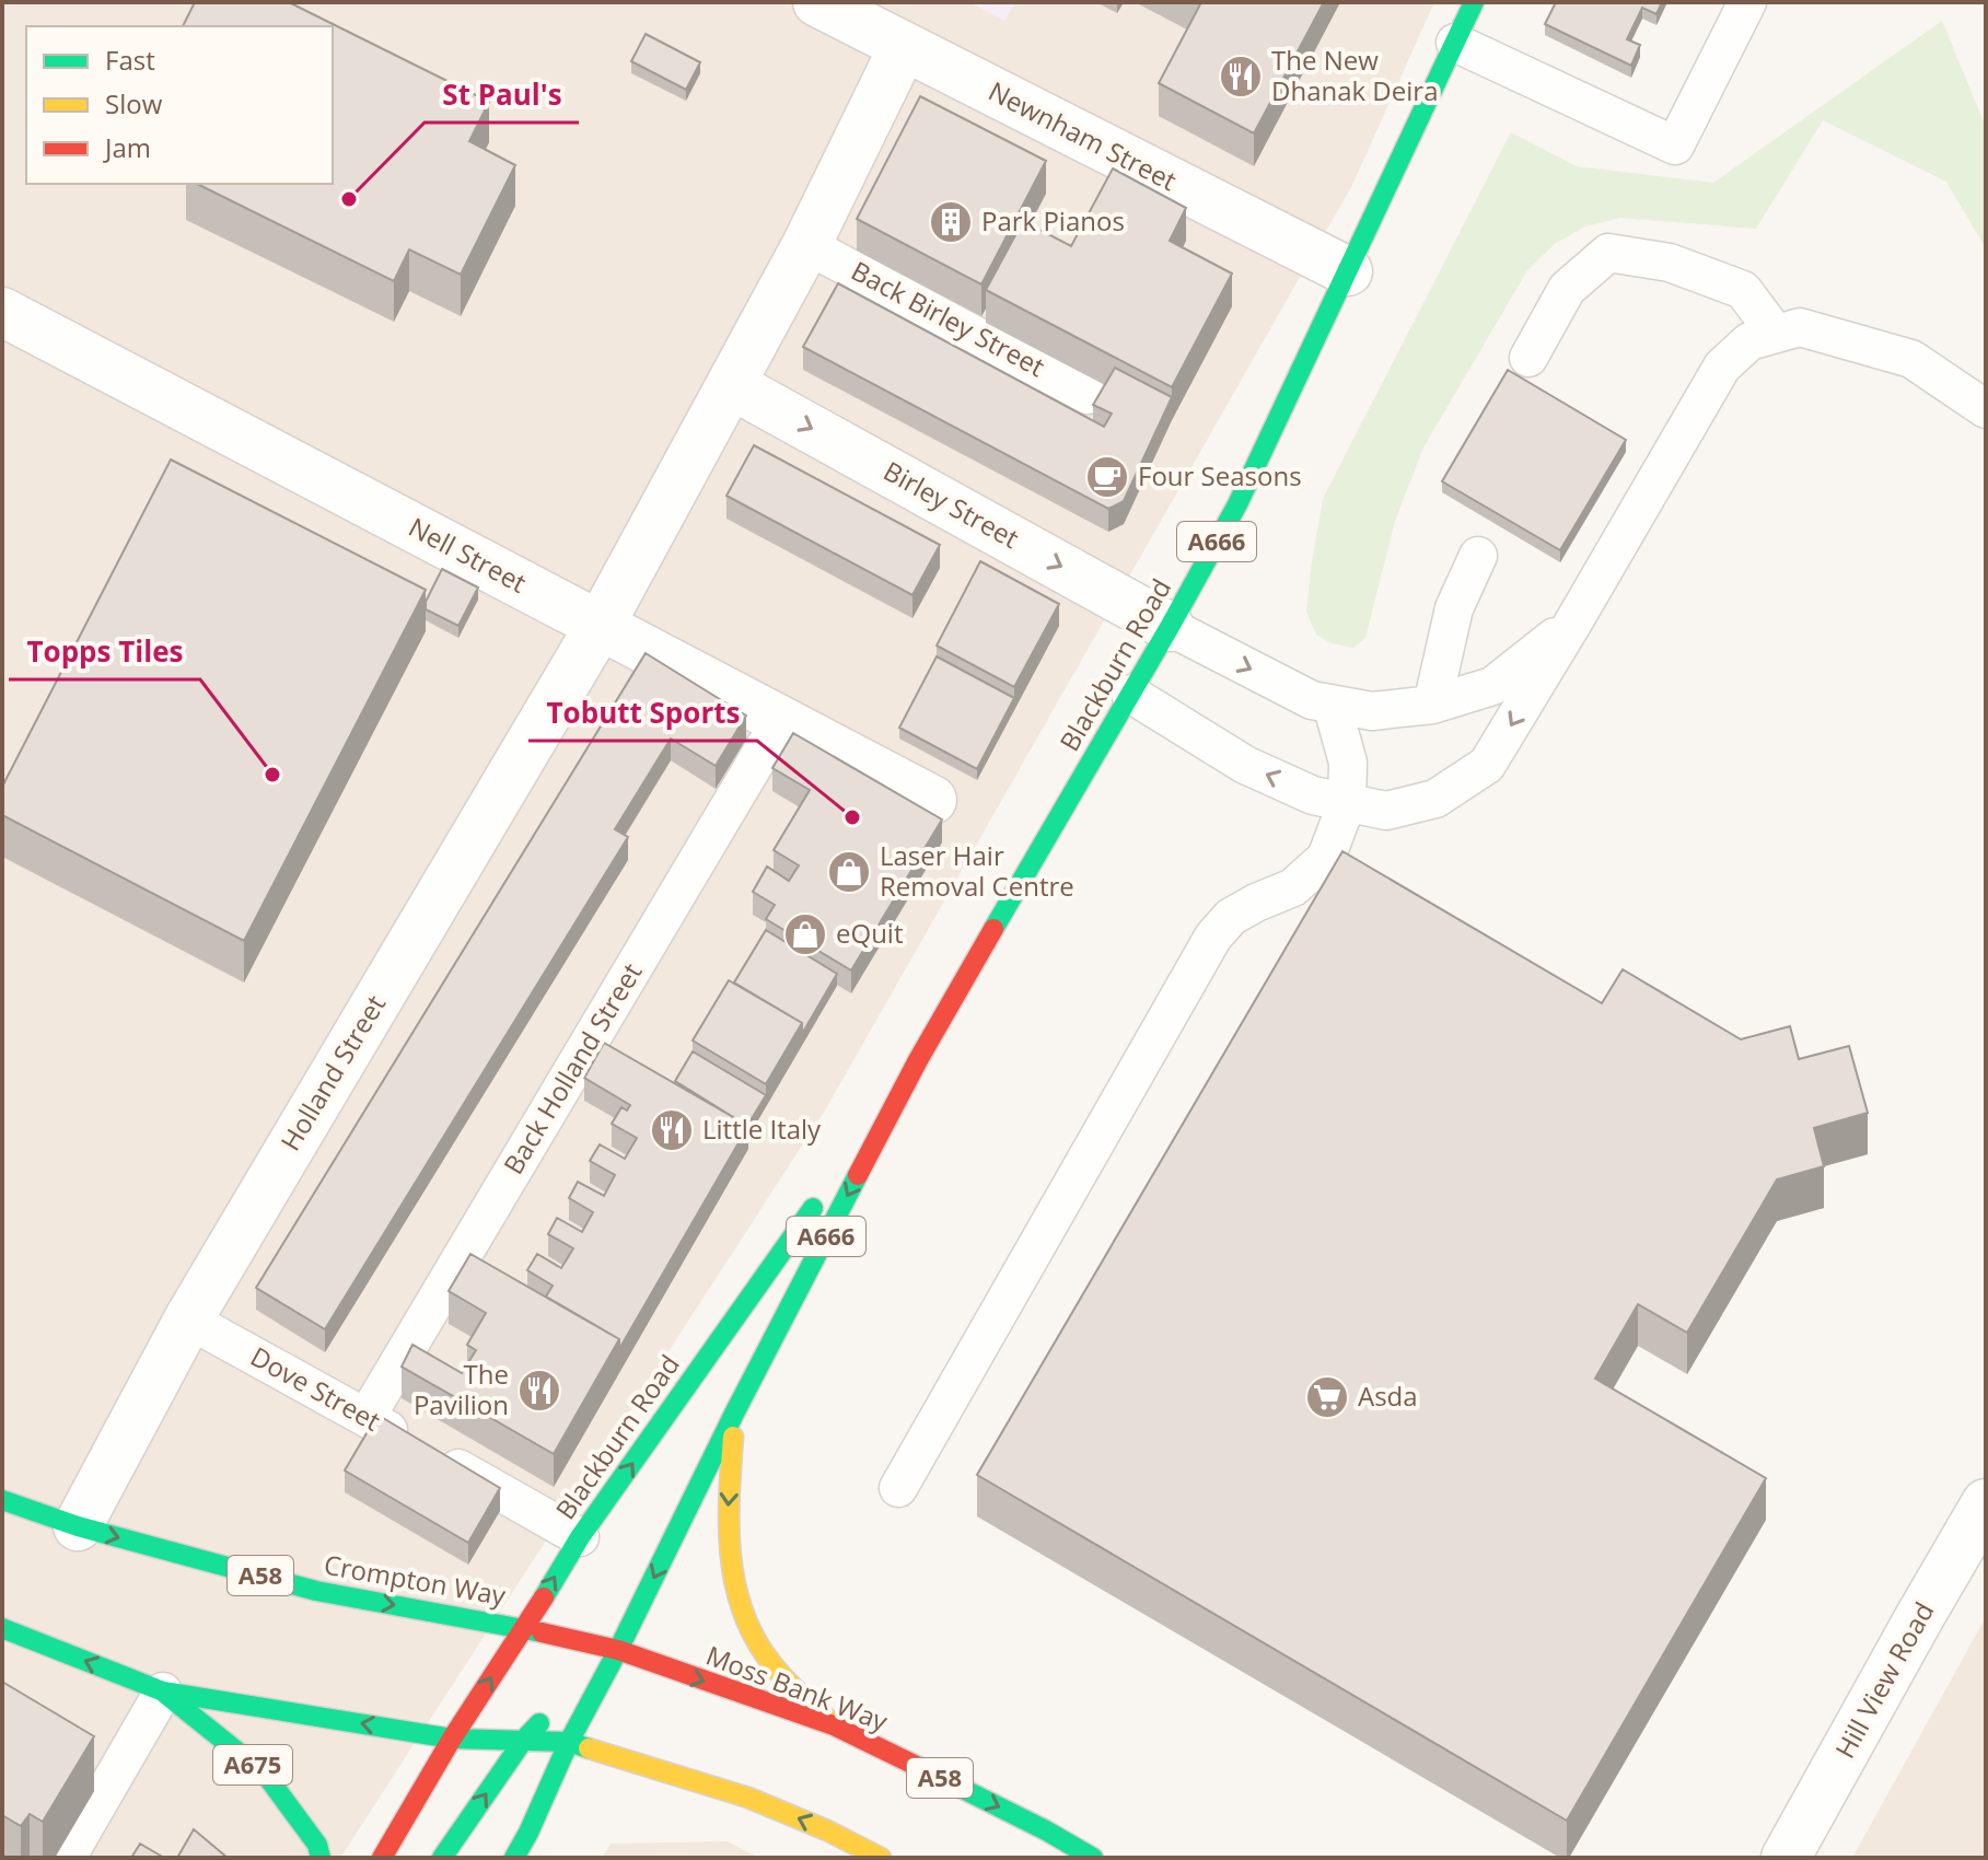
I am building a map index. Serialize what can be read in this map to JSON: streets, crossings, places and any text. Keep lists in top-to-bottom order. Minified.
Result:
{"streets":{"highway":["A666","Blackburn Road","A58","Crompton Way","Moss Bank Way","A675"],"street":["Newnham Street","Birley Street","Nell Street","Holland Street","Hill View Road"],"lane":["Back Birley Street","Back Holland Street","Dove Street"]},"crossings":[["Newnham Street","Blackburn Road"],["Newnham Street","Holland Street"],["Back Birley Street","Holland Street"],["Birley Street","Blackburn Road"],["Birley Street","Holland Street"],["Nell Street","Back Holland Street"],["Nell Street","Holland Street"],["Blackburn Road","Dove Street"],["Blackburn Road","Crompton Way"],["Blackburn Road","Moss Bank Way"],["Back Holland Street","Dove Street"],["Holland Street","Dove Street"],["Holland Street","Crompton Way"],["Crompton Way","Moss Bank Way"]],"one_way":["Birley Street"],"places":{"restaurant":["The New Dhanak Deira","Little Italy","The Pavilion"],"other":["St Paul's","Topps Tiles","Tobutt Sports"],"building":["Park Pianos"],"cafe":["Four Seasons"],"shop":["Laser Hair Removal Centre","eQuit"],"supermarket":["Asda"]},"legend":["Fast","Slow","Jam"]}
